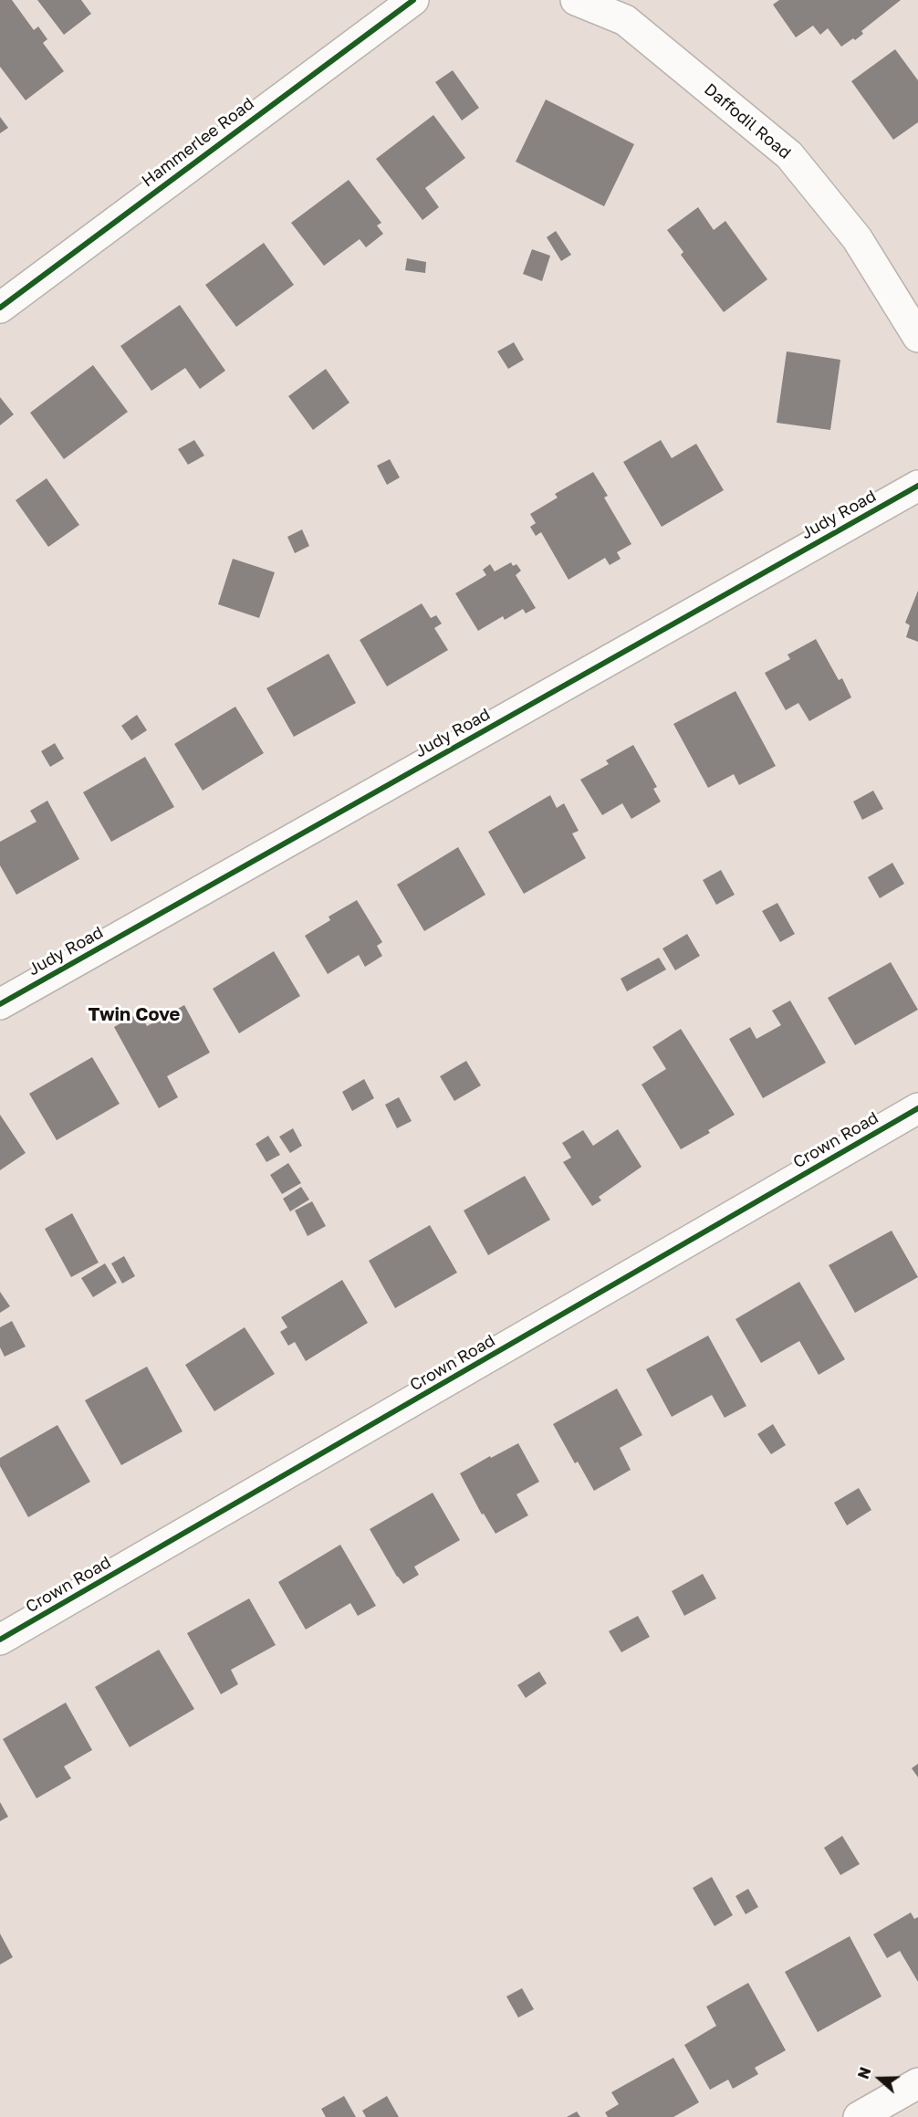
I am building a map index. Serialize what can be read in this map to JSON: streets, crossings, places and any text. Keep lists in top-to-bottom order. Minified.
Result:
{"streets":{"street":["Daffodil Road","Hammerlee Road","Judy Road","Crown Road"]},"districts":["Twin Cove"],"north":"left"}
